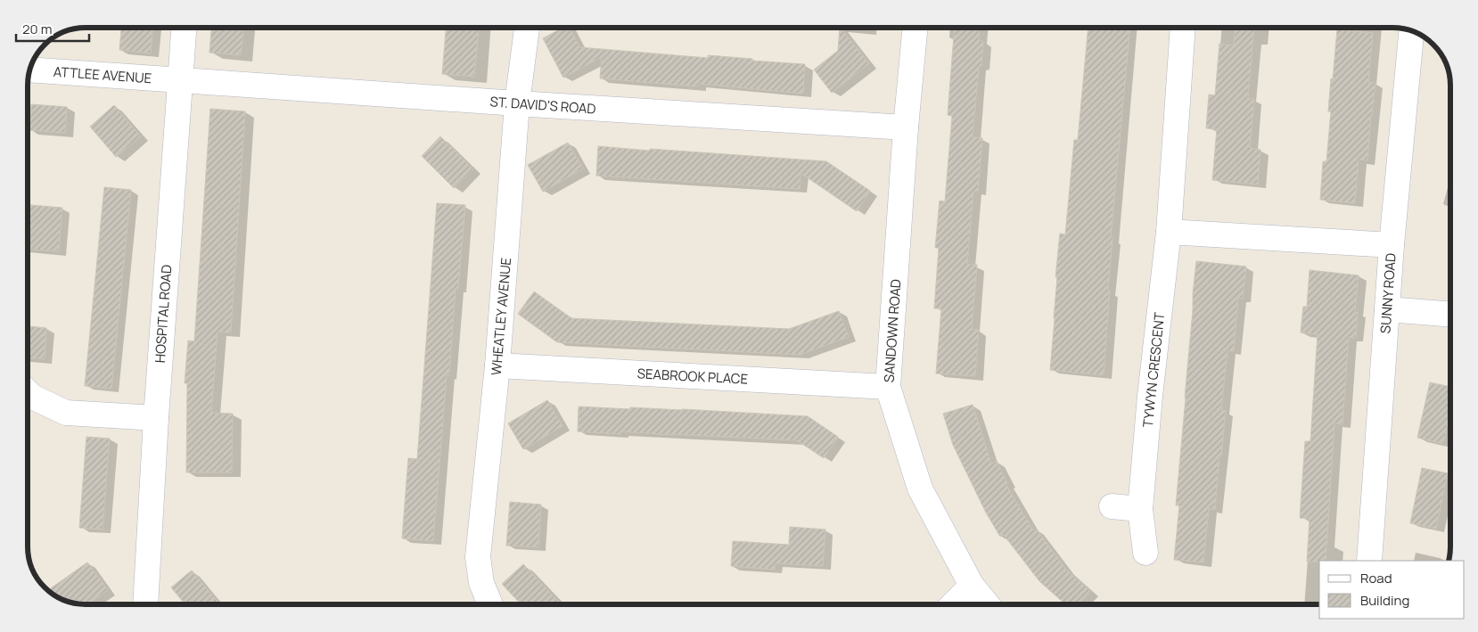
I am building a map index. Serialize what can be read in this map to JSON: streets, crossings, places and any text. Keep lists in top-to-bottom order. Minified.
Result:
{"streets":{"street":["ATTLEE AVENUE","ST. DAVID'S ROAD","SUNNY ROAD","HOSPITAL ROAD","WHEATLEY AVENUE","SANDOWN ROAD","TYWYN CRESCENT","SEABROOK PLACE"]},"crossings":[["ATTLEE AVENUE","ST. DAVID'S ROAD"],["ATTLEE AVENUE","HOSPITAL ROAD"],["ST. DAVID'S ROAD","HOSPITAL ROAD"],["ST. DAVID'S ROAD","WHEATLEY AVENUE"],["ST. DAVID'S ROAD","SANDOWN ROAD"],["WHEATLEY AVENUE","SEABROOK PLACE"],["SANDOWN ROAD","SEABROOK PLACE"]],"legend":["Road","Building"],"scale_bar":"20 m"}
